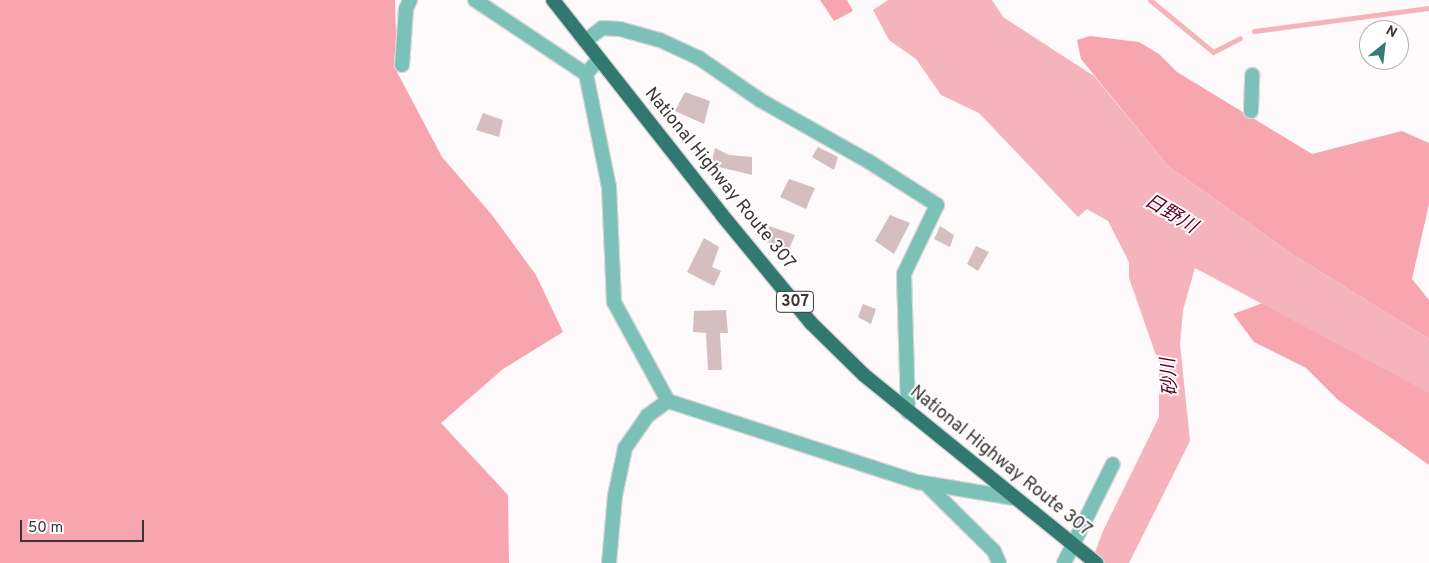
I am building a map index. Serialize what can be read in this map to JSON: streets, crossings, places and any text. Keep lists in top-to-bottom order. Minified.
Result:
{"streets":{"highway":["National Highway Route 307","307"]},"water":["日野川","砂川"],"scale_bar":"50 m","north":"top right"}
